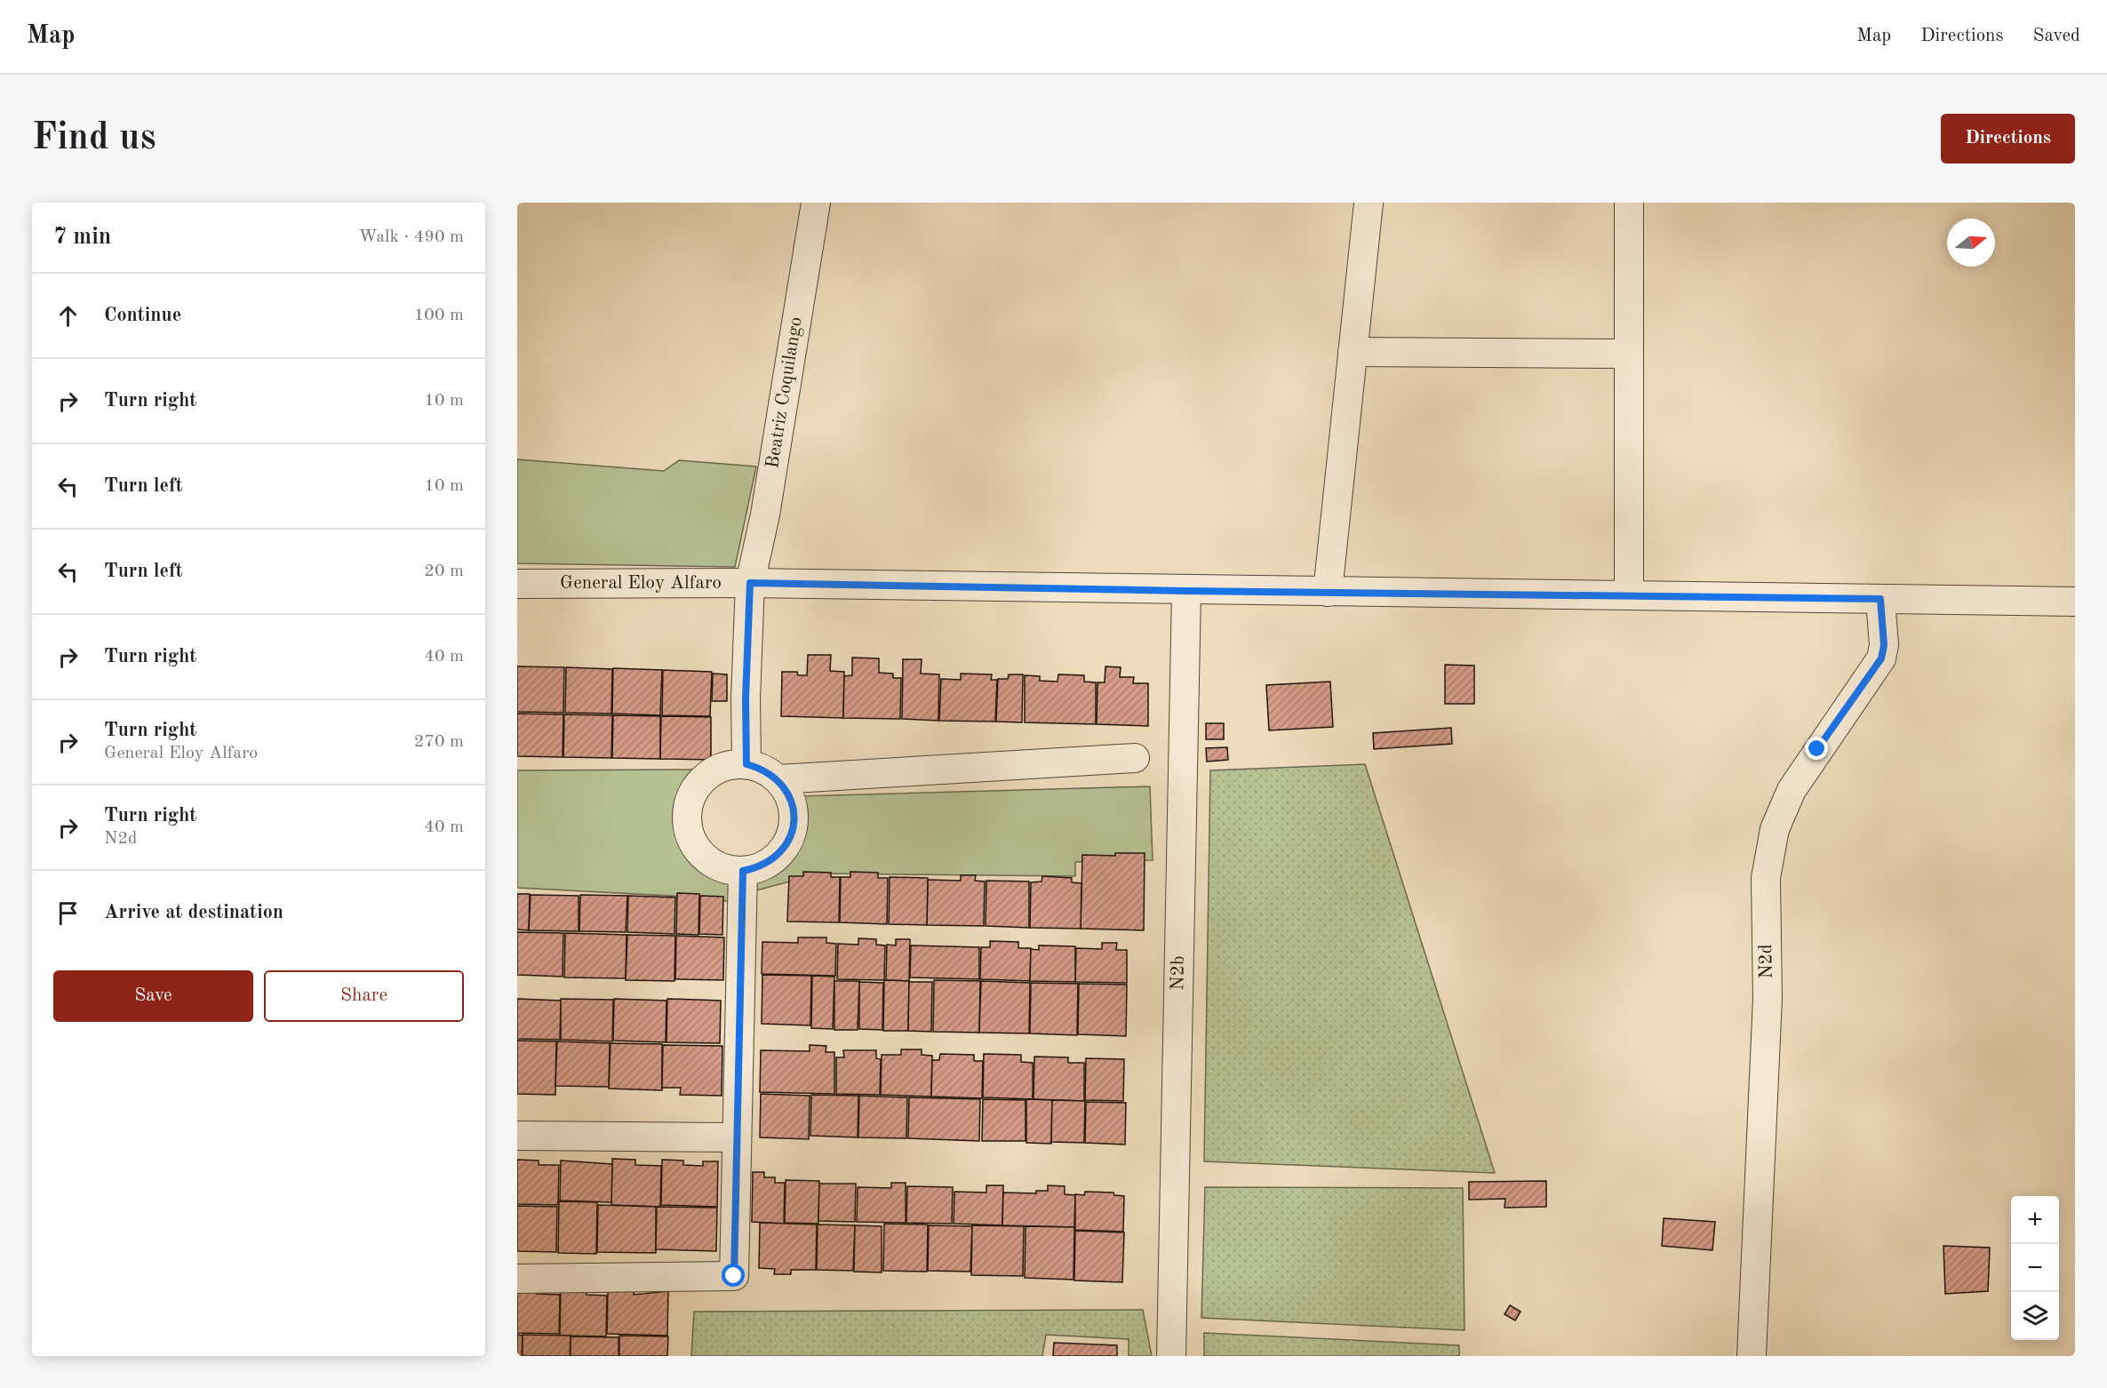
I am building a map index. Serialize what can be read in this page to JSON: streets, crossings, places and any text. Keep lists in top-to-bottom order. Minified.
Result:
{"streets":{"street":["Beatriz Coquilango","General Eloy Alfaro","N2d","N2b"]},"crossings":[["Beatriz Coquilango","General Eloy Alfaro"],["General Eloy Alfaro","N2d"],["General Eloy Alfaro","N2b"]],"north":"right","page":{"header":"Map","nav":["Map","Directions","Saved"],"buttons":["Directions",["Save","Share"]],"title":"Find us","heading":["7 min","Walk · 490 m"],"list":[["Continue","100 m"],["Turn right","10 m"],["Turn left","10 m"],["Turn left","20 m"],["Turn right","40 m"],["Turn right","General Eloy Alfaro","270 m"],["Turn right","N2d","40 m"],"Arrive at destination"],"map_buttons":["+","−"]}}
